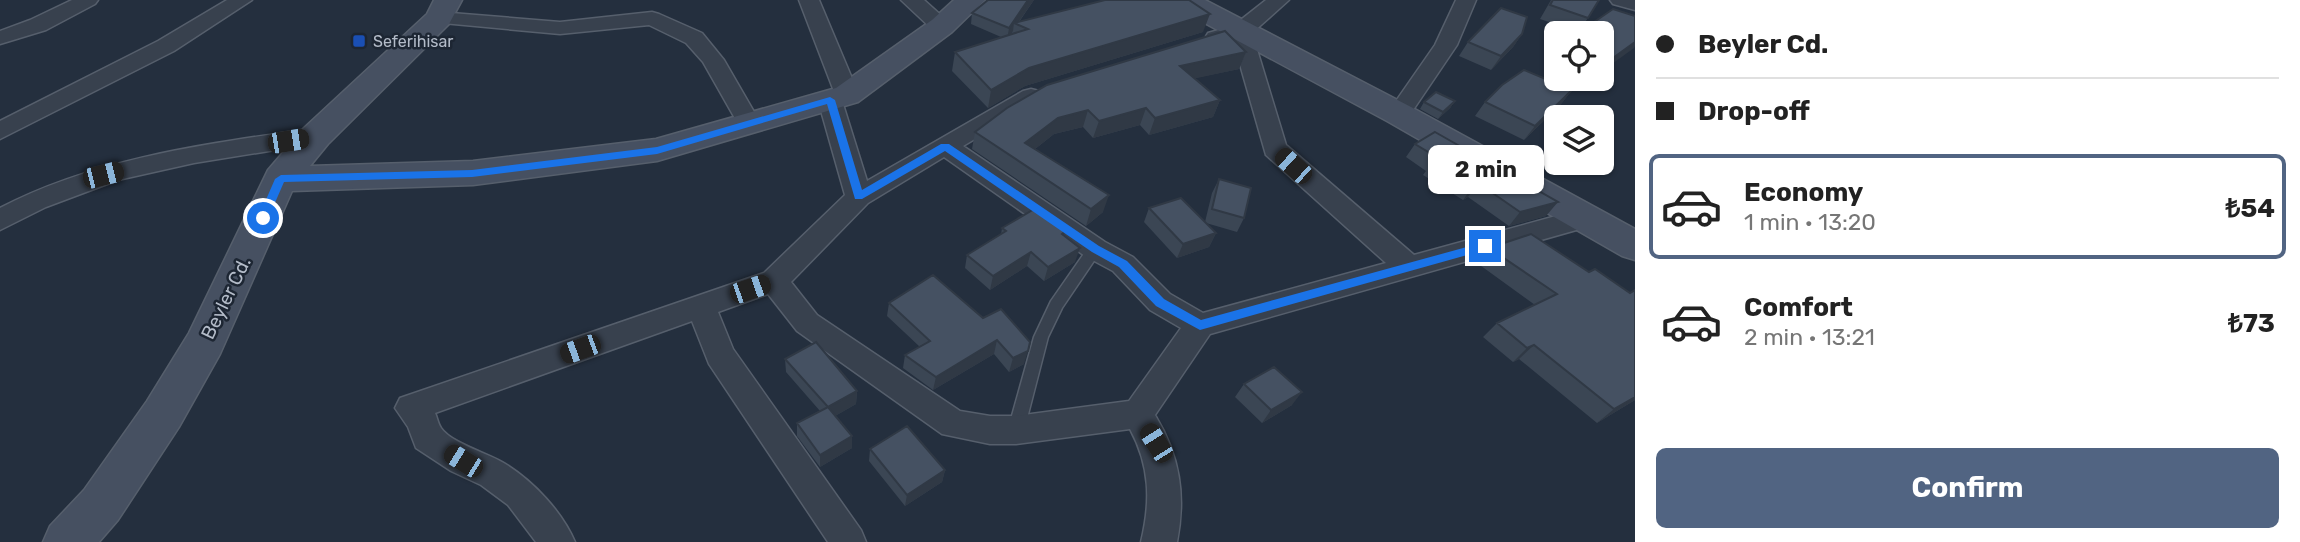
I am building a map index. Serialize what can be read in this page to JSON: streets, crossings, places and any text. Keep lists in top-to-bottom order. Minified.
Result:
{"streets":{"street":["Beyler Cd."]},"places":{"transit":["Seferihisar"]},"page":{"banner":["Beyler Cd.","Drop-off"],"bubble":"2 min","list":[{"name":"Economy","note":"1 min · 13:20","value":"₺54"},{"name":"Comfort","note":"2 min · 13:21","value":"₺73"}],"buttons":"Confirm"}}
